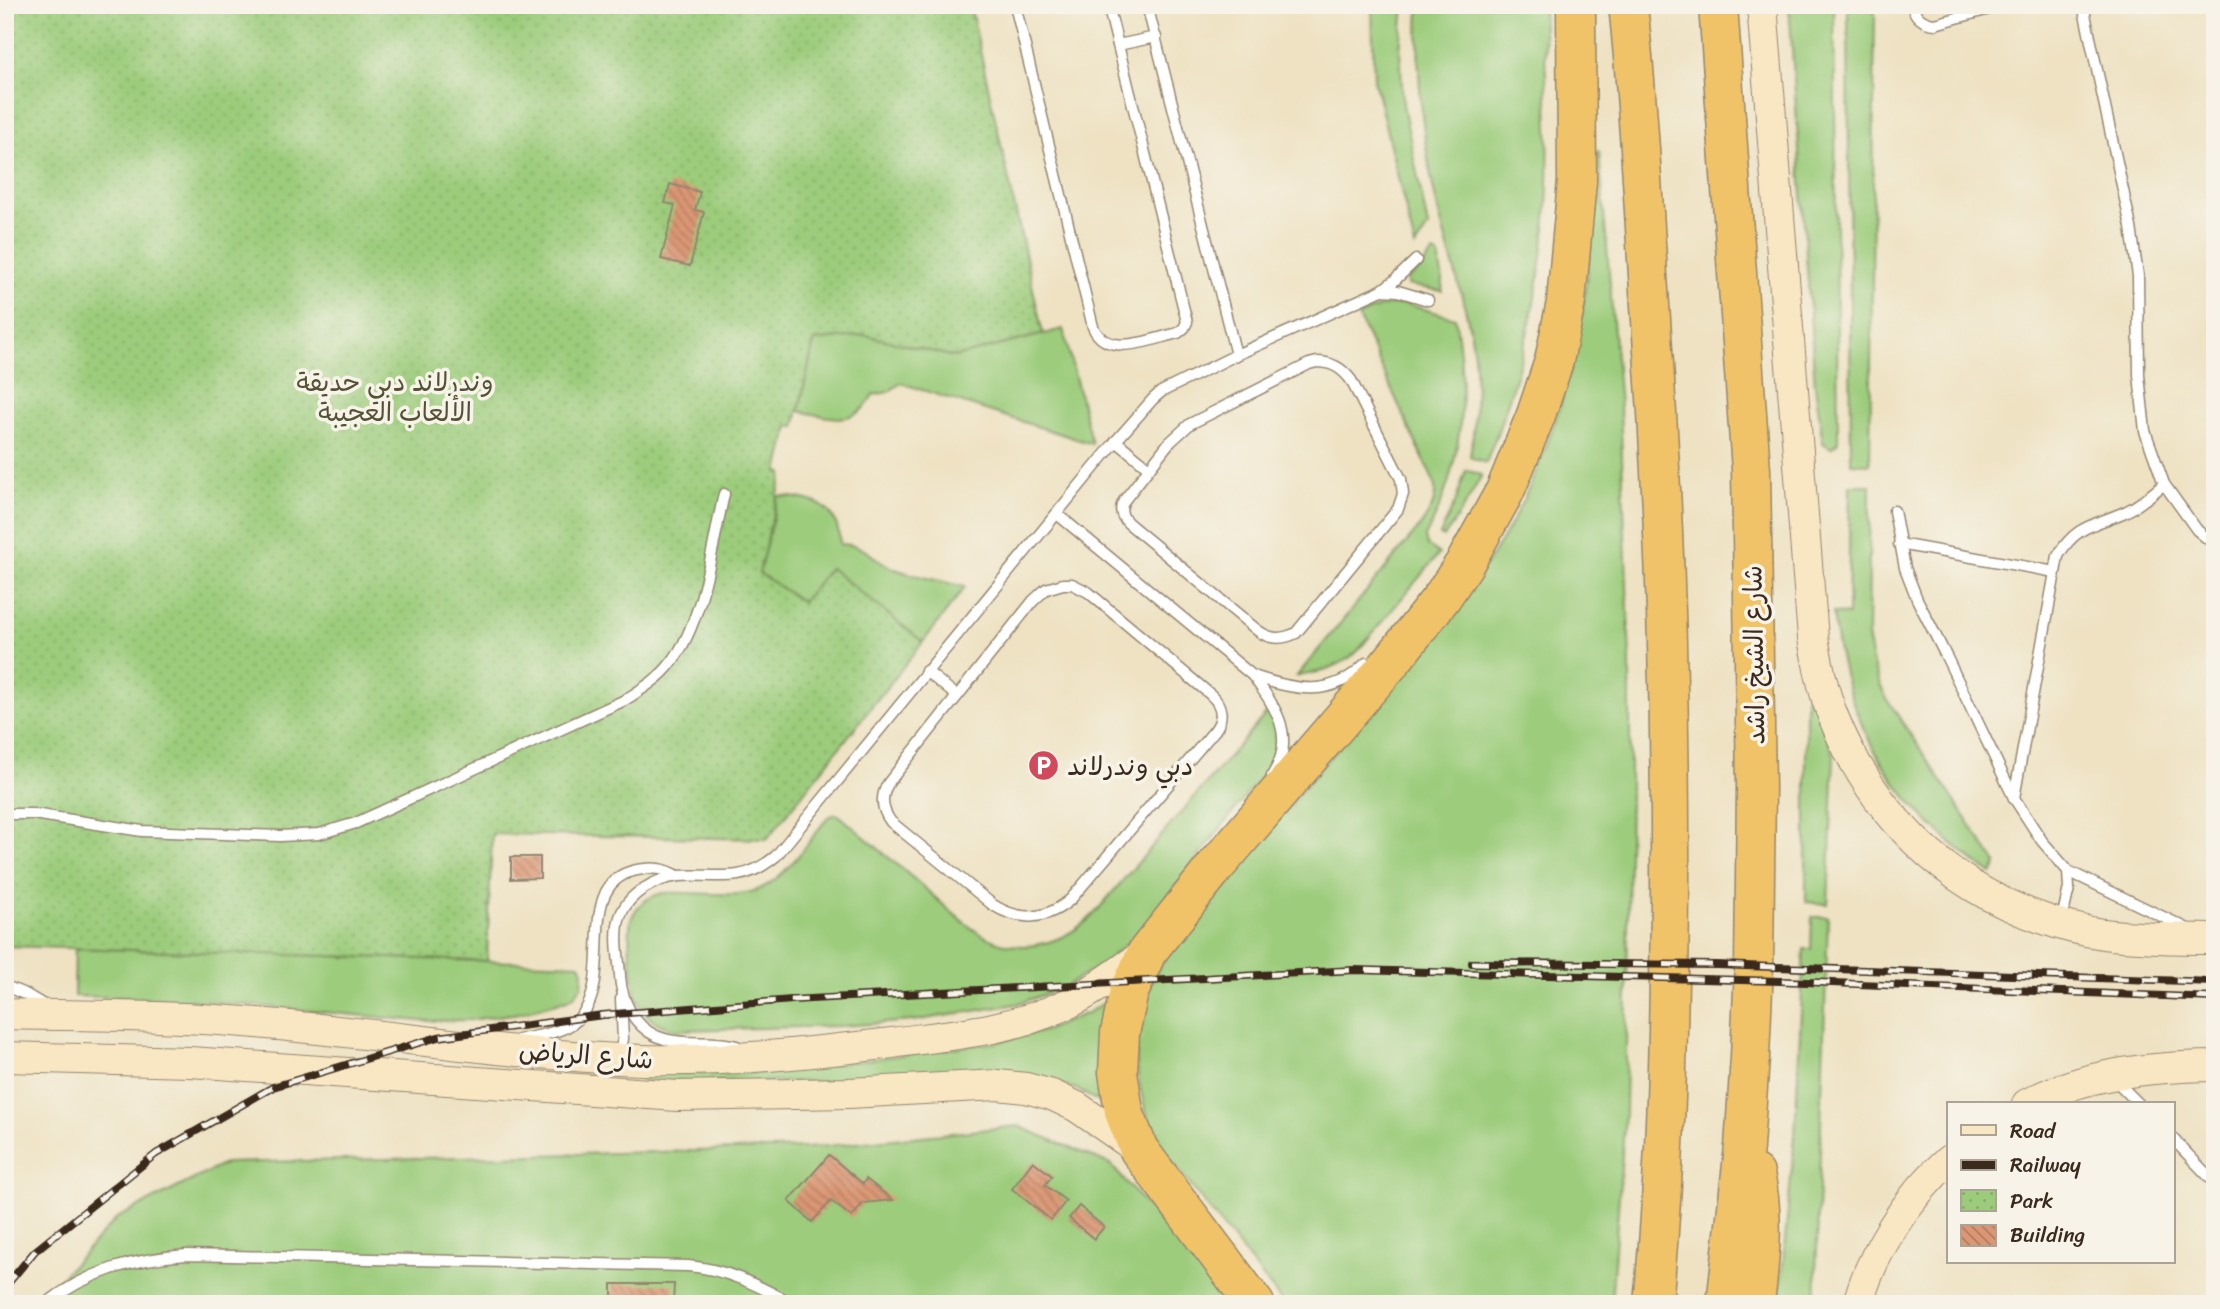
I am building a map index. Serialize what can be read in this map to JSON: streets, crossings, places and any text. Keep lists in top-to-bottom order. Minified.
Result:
{"streets":{"highway":["شارع الشيخ راشد"],"main road":["شارع الرياض"]},"parks":["وندرلاند دبي حديقة الألعاب العجيبة"],"places":{"parking":["دبي وندرلاند"]},"legend":["Road","Railway","Park","Building"]}
